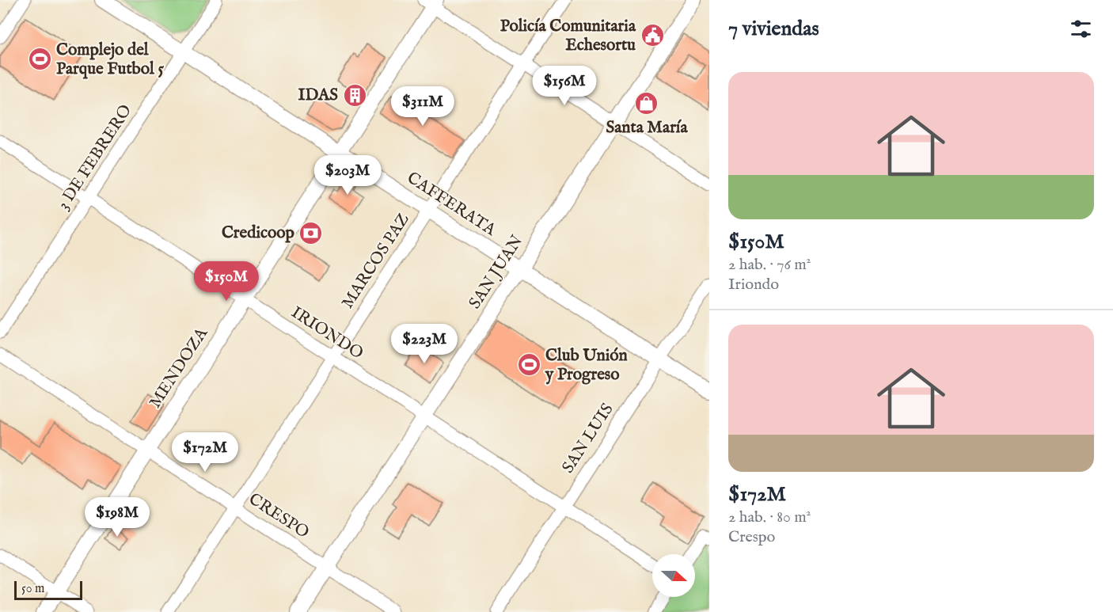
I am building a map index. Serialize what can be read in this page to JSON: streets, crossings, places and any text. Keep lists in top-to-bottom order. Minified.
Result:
{"streets":{"main road":["CAFFERATA","SAN JUAN","MENDOZA"],"street":["3 DE FEBRERO","MARCOS PAZ","IRIONDO","SAN LUIS","CRESPO"]},"crossings":[["3 DE FEBRERO","CAFFERATA"],["3 DE FEBRERO","IRIONDO"],["CAFFERATA","MARCOS PAZ"],["CAFFERATA","SAN JUAN"],["CAFFERATA","MENDOZA"],["CAFFERATA","SAN LUIS"],["MARCOS PAZ","IRIONDO"],["MARCOS PAZ","CRESPO"],["SAN JUAN","IRIONDO"],["SAN JUAN","CRESPO"],["IRIONDO","MENDOZA"],["IRIONDO","SAN LUIS"],["MENDOZA","CRESPO"]],"places":{"public building":["Policía Comunitaria Echesortu"],"sports":["Complejo del Parque Futbol 5","Club Unión y Progreso"],"building":["IDAS"],"shop":["Santa María"],"bank":["Credicoop"]},"scale_bar":"50 m","north":"right","page":{"heading":"7 viviendas","list":[{"name":"$150M","note":"2 hab. · 76 m² · Iriondo"},{"name":"$172M","note":"2 hab. · 80 m² · Crespo"}],"price":["$156M","$311M","$203M","$150M","$223M","$172M","$198M"],"scale":"50 m"}}
